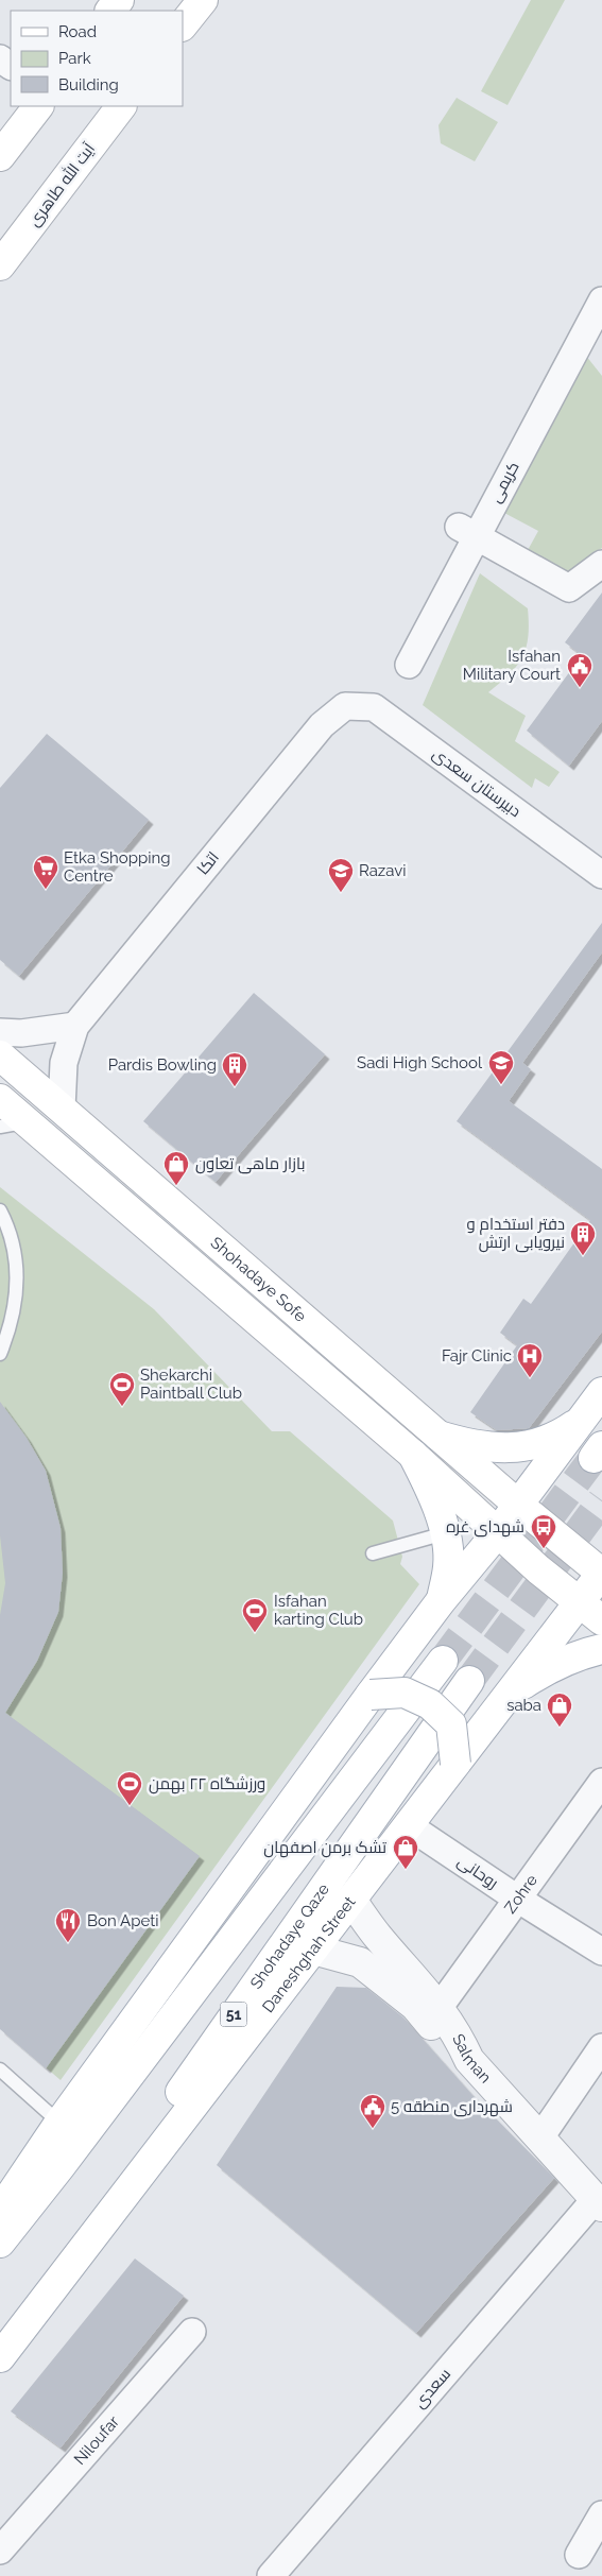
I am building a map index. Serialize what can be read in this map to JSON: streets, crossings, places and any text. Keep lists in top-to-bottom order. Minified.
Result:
{"streets":{"main road":["آیت الله طاهری","Shohadaye Sofe","Shohadaye Qaze","Daneshghah Street","51"],"street":["کریمی","دبیرستان سعدی","اتکا","روحانی","Zohre","Salman","سعدی","Niloufar"]},"crossings":[["دبیرستان سعدی","اتکا"],["Shohadaye Sofe","Daneshghah Street"],["روحانی","Zohre"],["روحانی","Daneshghah Street"],["Zohre","Salman"],["Daneshghah Street","Salman"],["Salman","سعدی"]],"places":{"public building":["Isfahan Military Court","شهرداری منطقه 5"],"supermarket":["Etka Shopping Centre"],"school or university":["Razavi","Sadi High School"],"building":["Pardis Bowling","دفتر استخدام و نیرویابی ارتش"],"shop":["بازار ماهی تعاون","saba","تشک برمن اصفهان"],"hospital":["Fajr Clinic"],"sports":["Shekarchi Paintball Club","Isfahan karting Club","ورزشگاه ۲۲ بهمن"],"bus stop":["شهدای غره"],"restaurant":["Bon Apeti"]},"legend":["Road","Park","Building"]}
